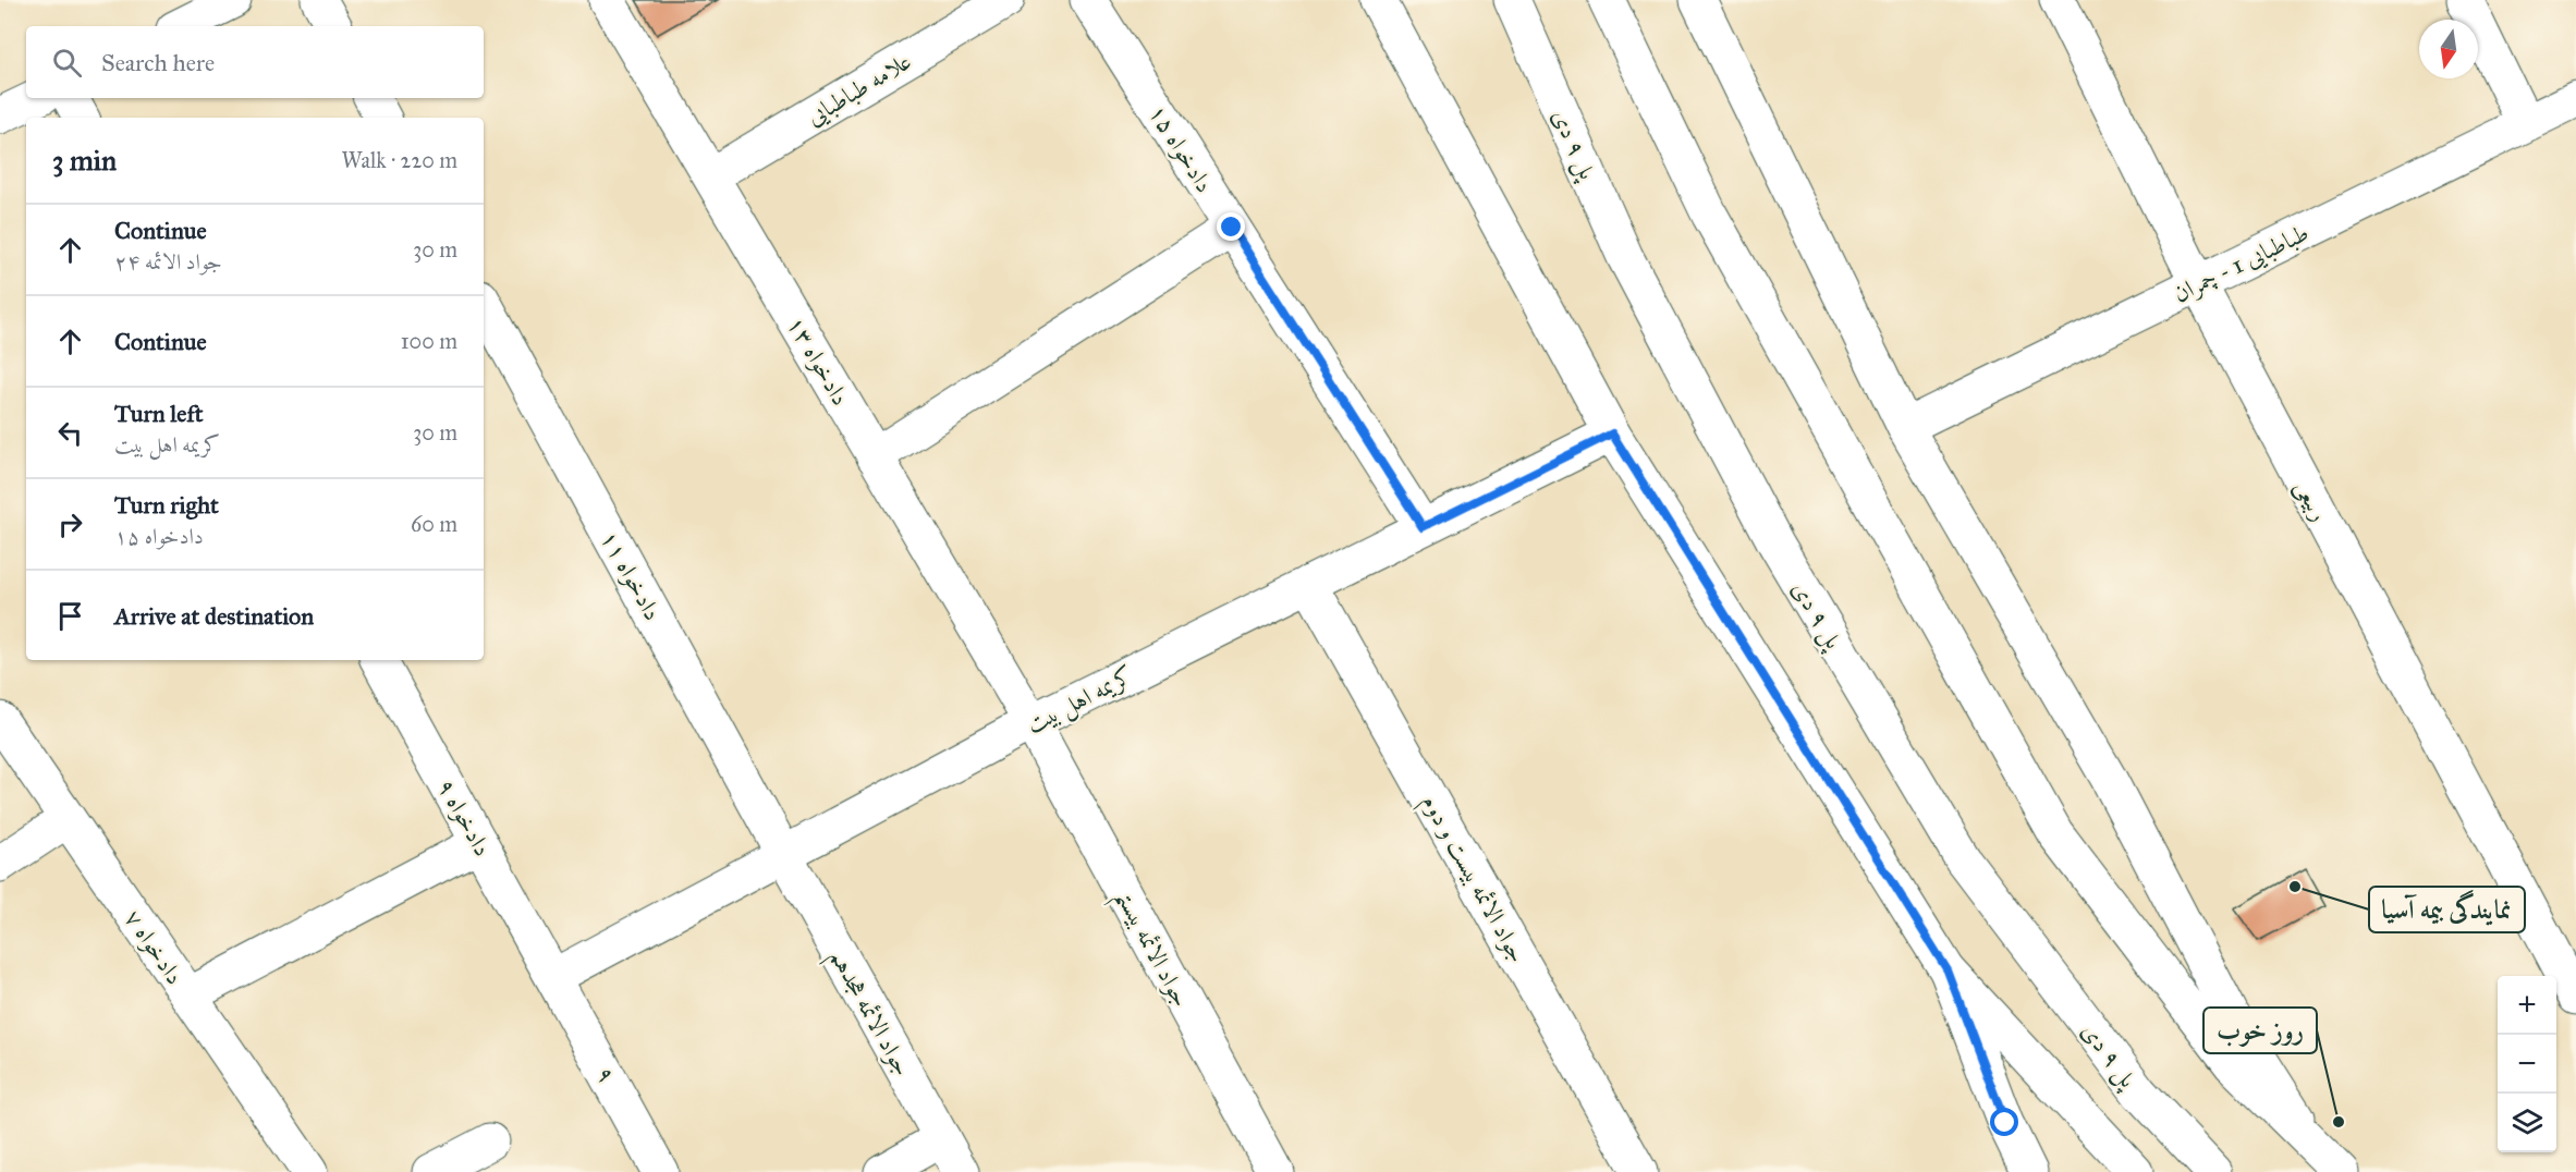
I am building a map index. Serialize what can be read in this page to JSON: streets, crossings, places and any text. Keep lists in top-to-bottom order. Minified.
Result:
{"streets":{"street":["علامه طباطبایی","پل ۹ دی","دادخواه ۱۵","طباطبایی 1 - چمران","دادخواه ۱۳","ربیعی","دادخواه ۱۱","کریمه اهل بیت","دادخواه ۹","جواد الائمه بیست و دوم","دادخواه ۷","جواد الائمه بیستم","جواد الائمه هجدهم","۹"]},"crossings":[["علامه طباطبایی","دادخواه ۱۳"],["دادخواه ۱۵","کریمه اهل بیت"],["طباطبایی 1 - چمران","ربیعی"],["دادخواه ۱۳","کریمه اهل بیت"],["دادخواه ۱۳","جواد الائمه بیستم"],["دادخواه ۱۱","کریمه اهل بیت"],["دادخواه ۱۱","جواد الائمه هجدهم"],["کریمه اهل بیت","دادخواه ۹"],["کریمه اهل بیت","جواد الائمه بیست و دوم"],["کریمه اهل بیت","جواد الائمه بیستم"],["کریمه اهل بیت","جواد الائمه هجدهم"],["کریمه اهل بیت","۹"],["دادخواه ۹","۹"]],"places":["نمایندگی بیمه آسیا","روز خوب"],"north":"bottom","page":{"search":"Search here","heading":["3 min","Walk · 220 m"],"list":[["Continue","جواد الائمه ۲۴","30 m"],["Continue","100 m"],["Turn left","کریمه اهل بیت","30 m"],["Turn right","دادخواه ۱۵","60 m"],"Arrive at destination"],"map_buttons":["+","−"]}}
